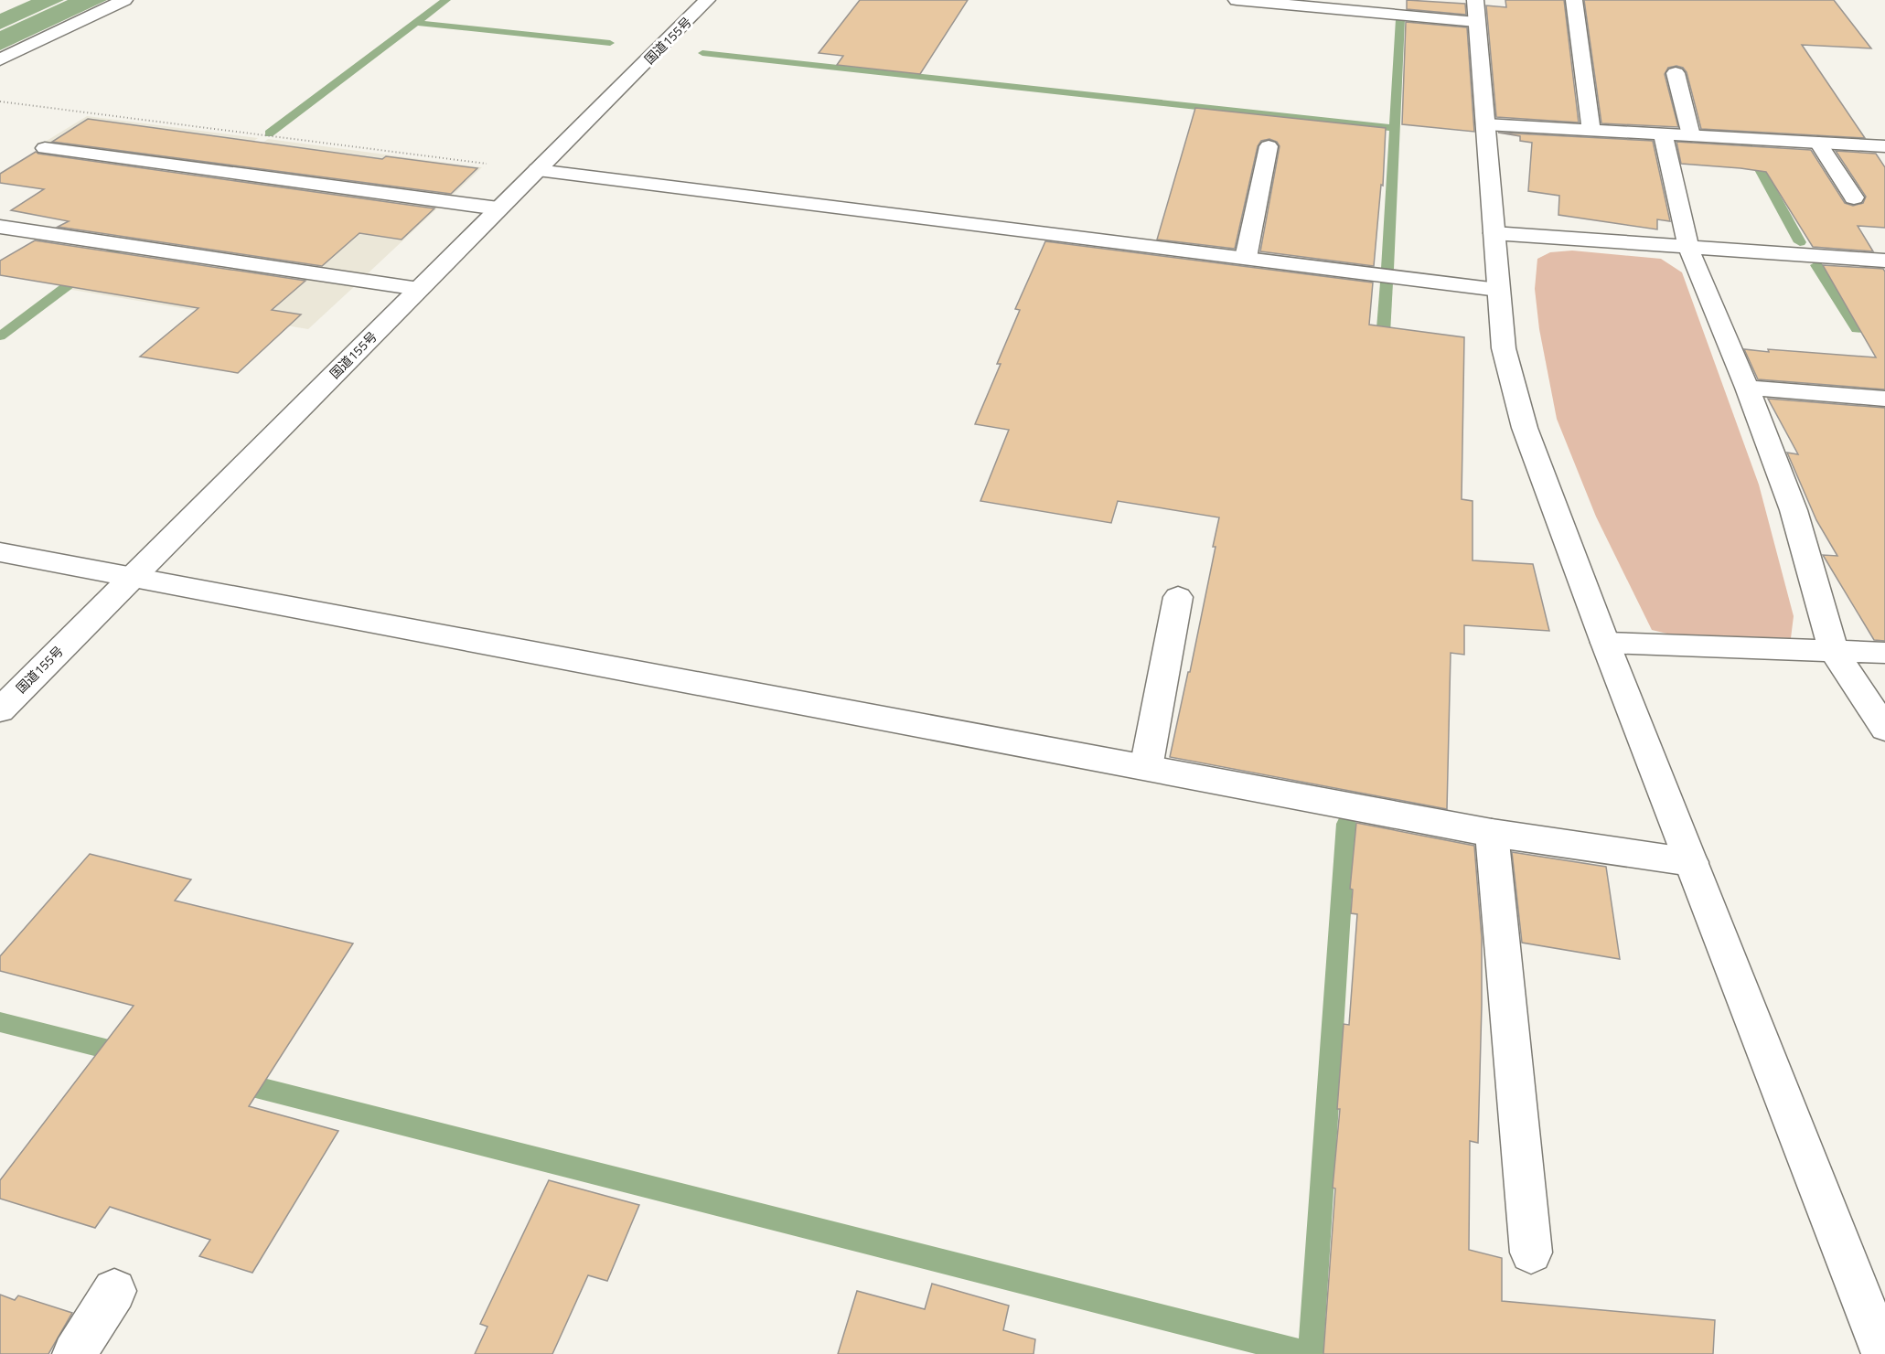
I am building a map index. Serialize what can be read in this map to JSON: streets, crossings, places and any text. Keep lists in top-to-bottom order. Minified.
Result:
{"streets":{"main road":["国道155号"]}}
